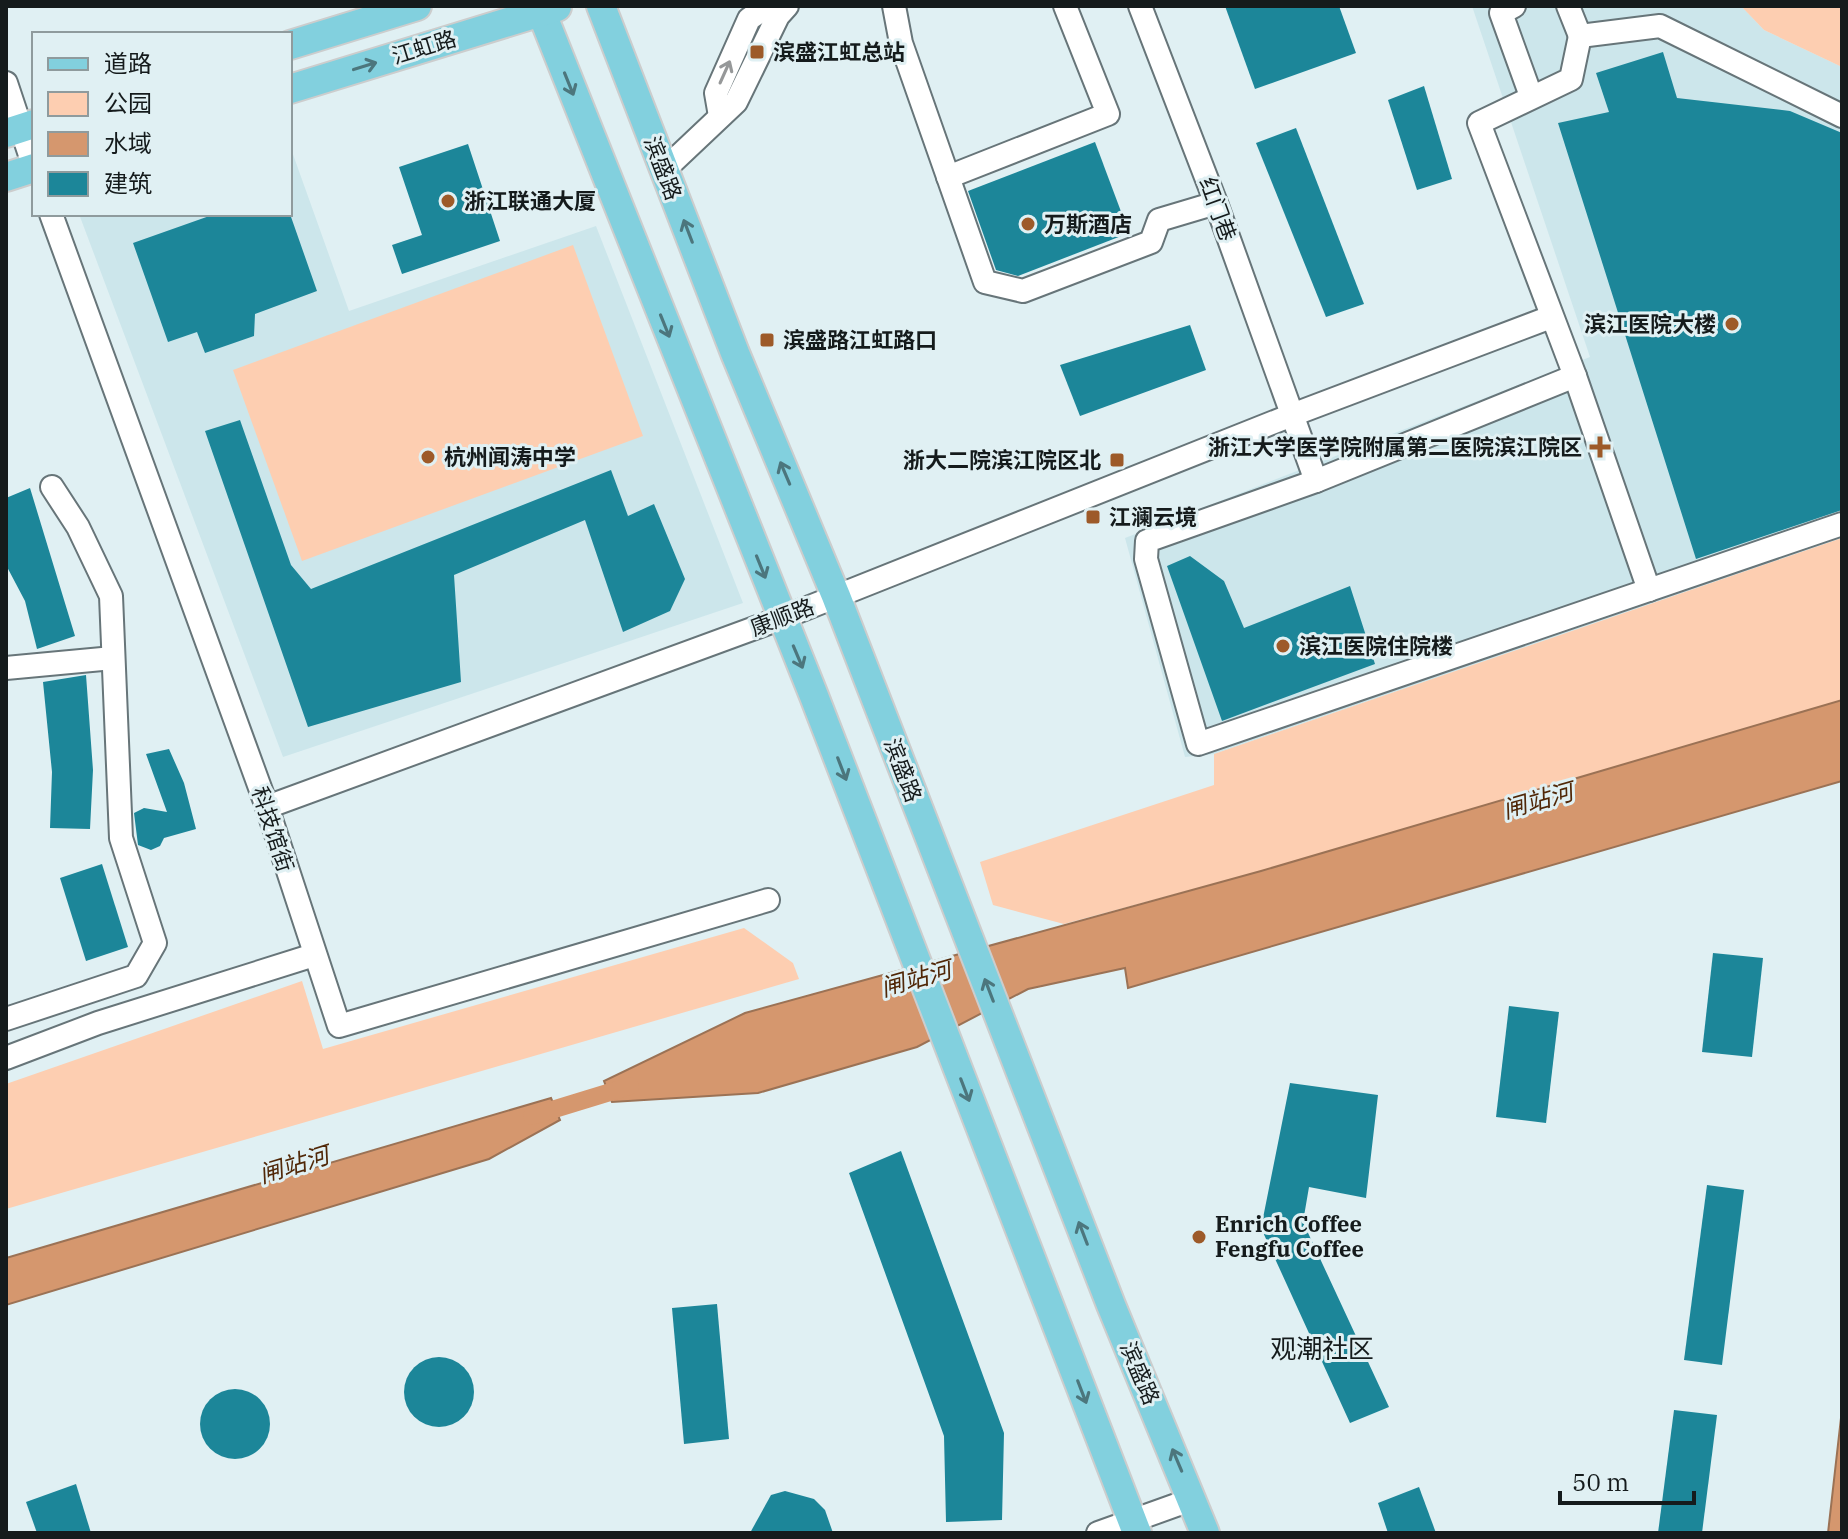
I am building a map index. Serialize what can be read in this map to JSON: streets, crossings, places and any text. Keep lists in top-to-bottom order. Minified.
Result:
{"streets":{"main road":["江虹路","滨盛路"],"street":["红门巷","康顺路","科技馆街"]},"crossings":[["滨盛路","康顺路"],["红门巷","康顺路"],["康顺路","科技馆街"]],"districts":["观潮社区"],"water":["闸站河"],"places":{"transit":["滨盛江虹总站","滨盛路江虹路口","浙大二院滨江院区北","江澜云境"],"other":["浙江联通大厦","万斯酒店","滨江医院大楼","杭州闻涛中学","滨江医院住院楼","Enrich Coffee Fengfu Coffee"],"health":["浙江大学医学院附属第二医院滨江院区"]},"legend":["道路","公园","水域","建筑"],"scale_bar":"50 m"}
